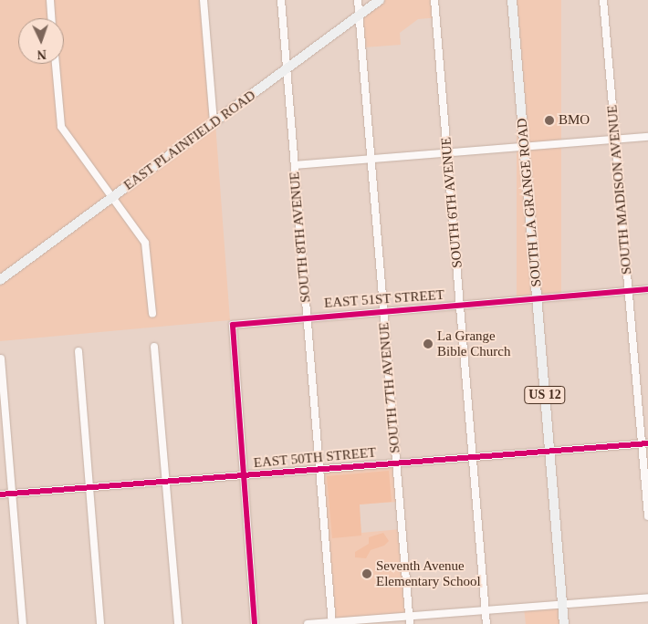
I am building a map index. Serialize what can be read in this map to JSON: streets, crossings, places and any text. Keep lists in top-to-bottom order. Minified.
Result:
{"streets":{"main road":["EAST PLAINFIELD ROAD","SOUTH LA GRANGE ROAD","US 12"],"street":["SOUTH MADISON AVENUE","SOUTH 6TH AVENUE","SOUTH 8TH AVENUE","EAST 51ST STREET","SOUTH 7TH AVENUE","EAST 50TH STREET"]},"crossings":[["EAST PLAINFIELD ROAD","SOUTH 8TH AVENUE"],["EAST PLAINFIELD ROAD","SOUTH 7TH AVENUE"],["SOUTH MADISON AVENUE","EAST 51ST STREET"],["SOUTH MADISON AVENUE","EAST 50TH STREET"],["SOUTH 6TH AVENUE","EAST 51ST STREET"],["SOUTH 6TH AVENUE","EAST 50TH STREET"],["SOUTH LA GRANGE ROAD","EAST 51ST STREET"],["SOUTH LA GRANGE ROAD","EAST 50TH STREET"],["SOUTH 8TH AVENUE","EAST 51ST STREET"],["SOUTH 8TH AVENUE","EAST 50TH STREET"],["EAST 51ST STREET","SOUTH 7TH AVENUE"],["EAST 51ST STREET","EAST 50TH STREET"],["SOUTH 7TH AVENUE","EAST 50TH STREET"]],"places":["BMO","La Grange Bible Church","Seventh Avenue Elementary School"],"north":"bottom"}
